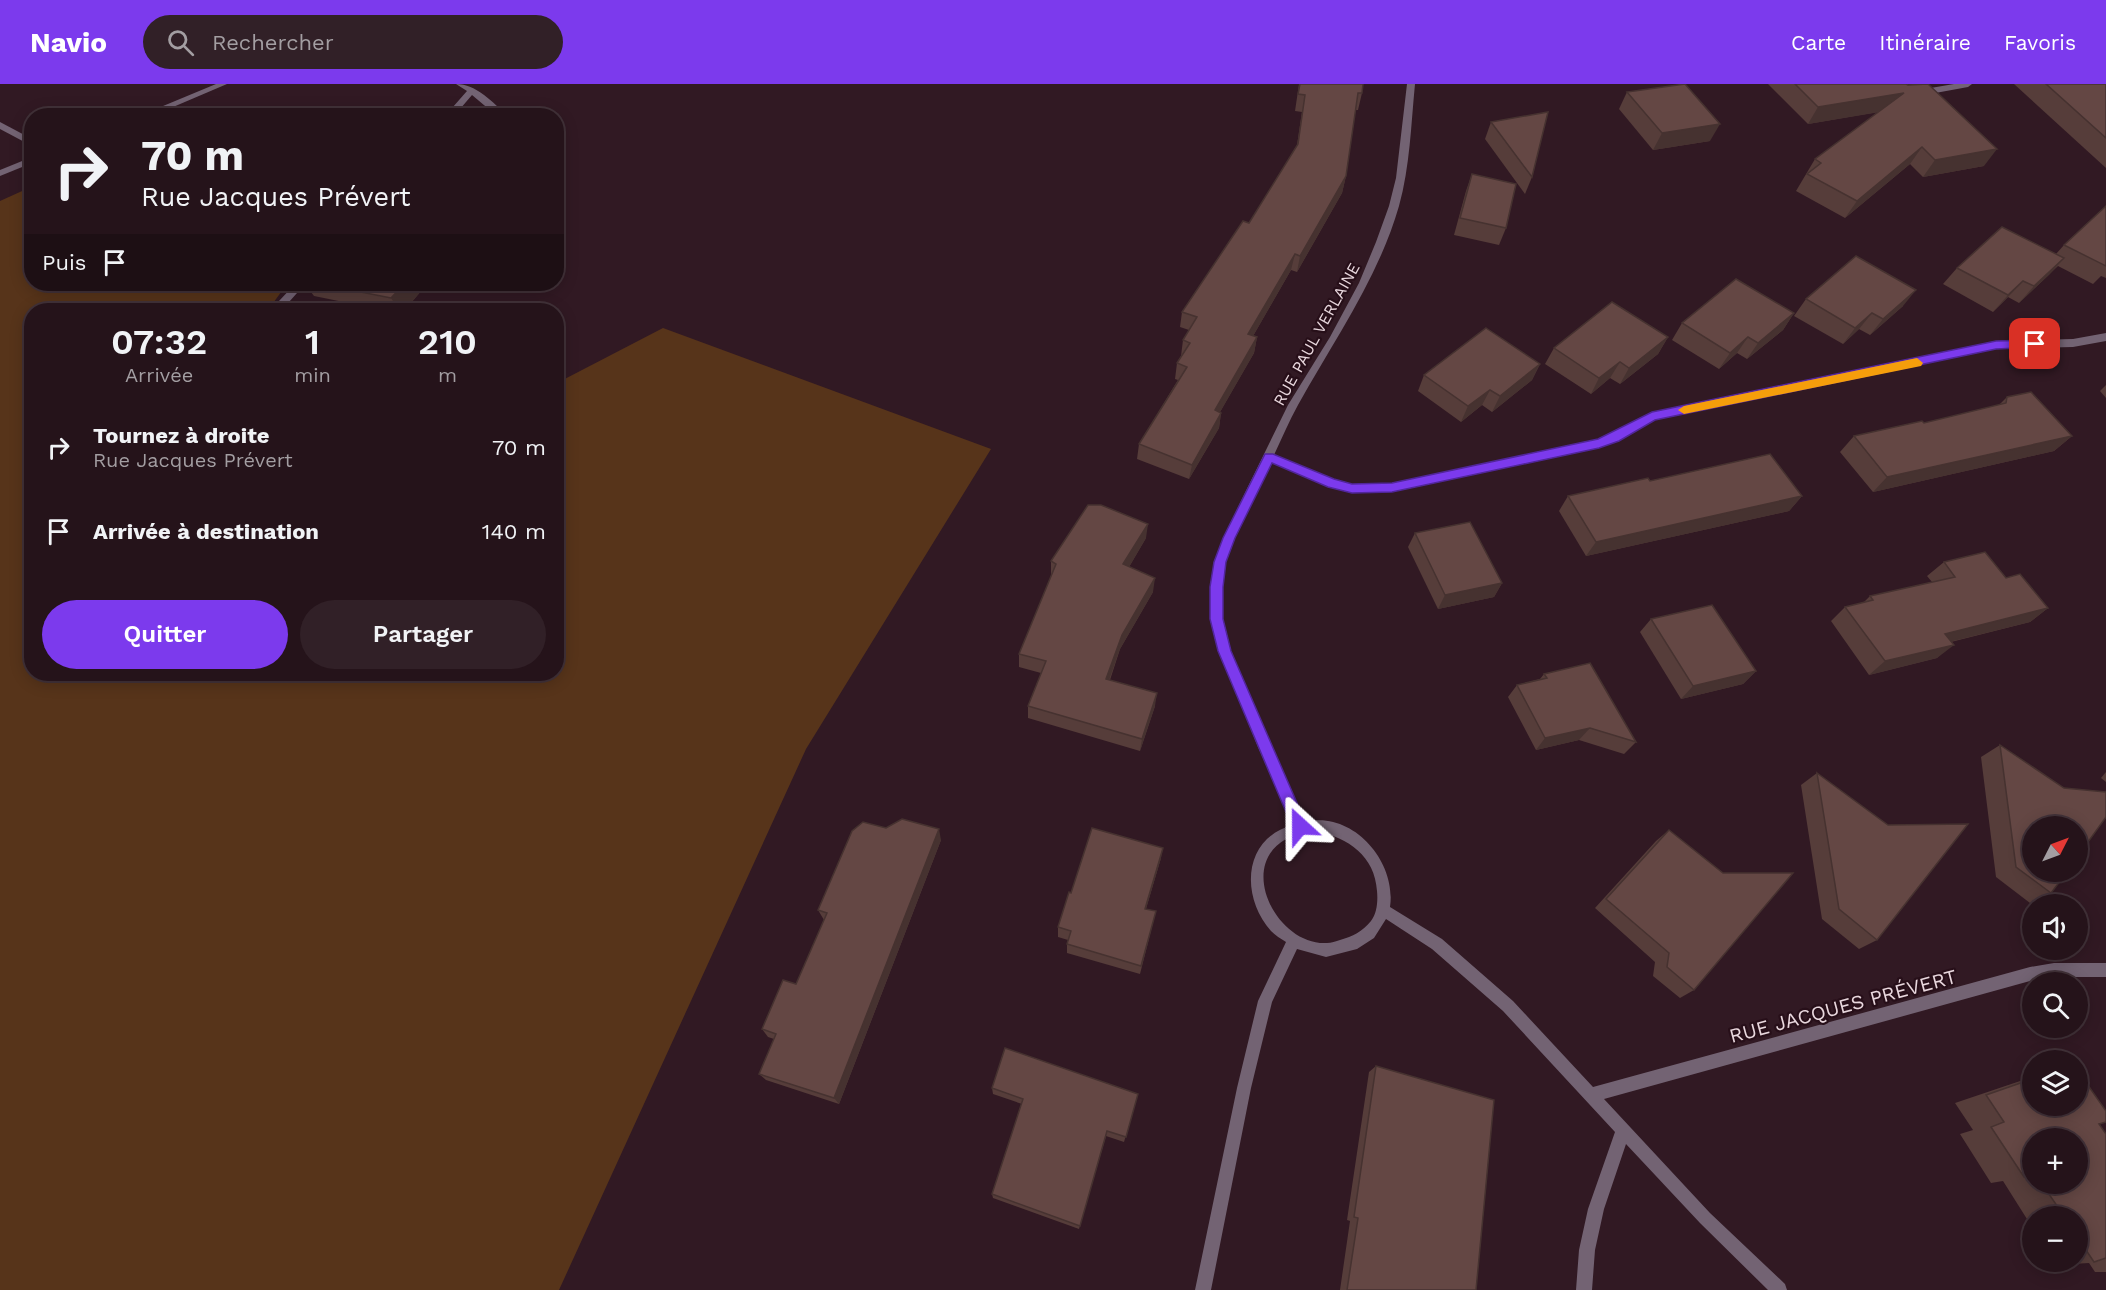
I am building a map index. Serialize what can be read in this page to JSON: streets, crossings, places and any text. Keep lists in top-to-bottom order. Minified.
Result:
{"streets":{"street":["RUE PAUL VERLAINE","RUE JACQUES PRÉVERT"]},"north":"top right","page":{"header":"Navio","search":"Rechercher","nav":["Carte","Itinéraire","Favoris"],"turn":["70 m","Rue Jacques Prévert"],"then":"Puis","eta":["07:32","Arrivée","1","min","210","m"],"list":[{"name":"Tournez à droite","note":"Rue Jacques Prévert","value":"70 m"},{"name":"Arrivée à destination","value":"140 m"}],"buttons":["Quitter","Partager"],"map_buttons":["+","−"]}}
